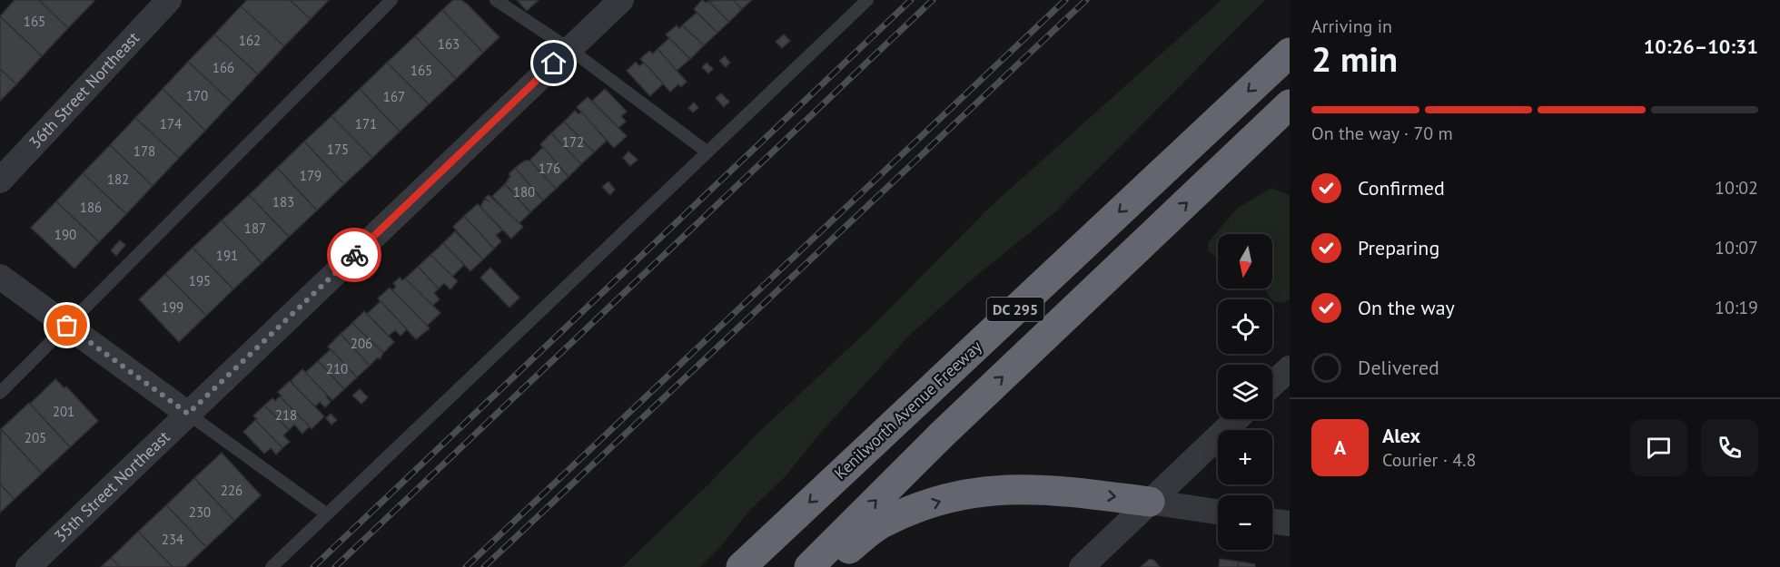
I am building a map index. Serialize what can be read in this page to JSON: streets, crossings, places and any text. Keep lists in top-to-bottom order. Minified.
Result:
{"streets":{"highway":["DC 295","Kenilworth Avenue Freeway"],"street":["36th Street Northeast","35th Street Northeast"]},"house_numbers":["165","162","163","166","165","170","167","174","171","172","175","178","176","179","182","180","183","186","187","190","191","195","199","206","210","201","218","205","226","230","234"],"north":"bottom","page":{"heading":["2 min","Arriving in","10:26–10:31"],"panel":["Alex","Courier · 4.8"],"bar":"On the way · 70 m","list":[["Confirmed","10:02"],["Preparing","10:07"],["On the way","10:19"],"Delivered"],"map_buttons":["+","−"],"round":"A"}}
